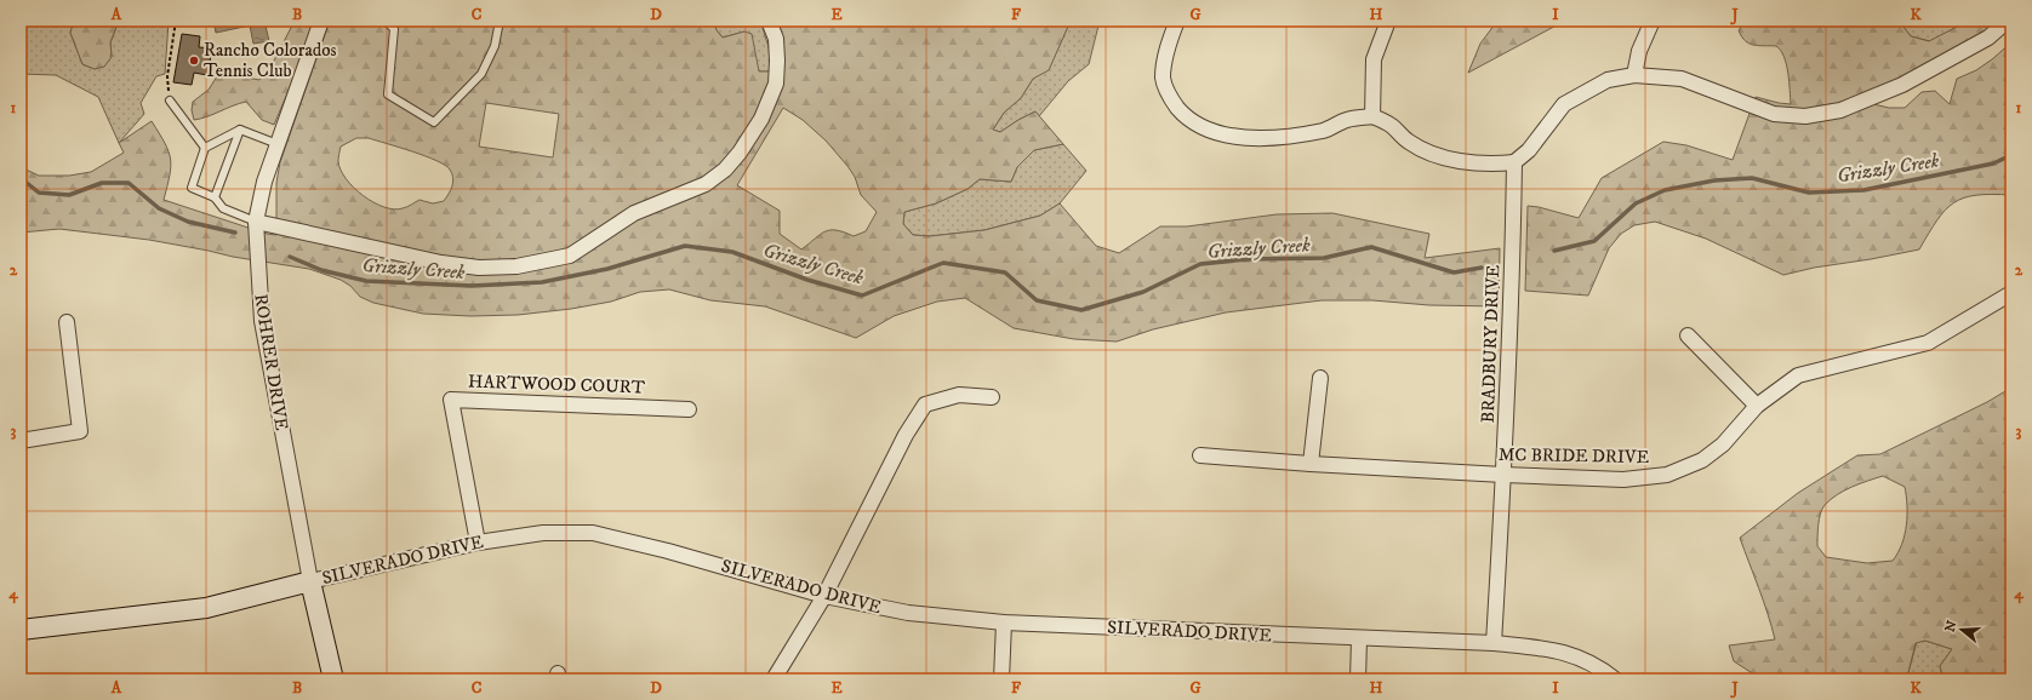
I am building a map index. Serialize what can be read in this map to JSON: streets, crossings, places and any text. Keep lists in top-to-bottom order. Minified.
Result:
{"streets":{"street":["BRADBURY DRIVE","ROHRER DRIVE","HARTWOOD COURT","MC BRIDE DRIVE","SILVERADO DRIVE"]},"crossings":[["BRADBURY DRIVE","MC BRIDE DRIVE"],["BRADBURY DRIVE","SILVERADO DRIVE"],["ROHRER DRIVE","SILVERADO DRIVE"],["HARTWOOD COURT","SILVERADO DRIVE"]],"water":["Grizzly Creek"],"places":["Rancho Colorados Tennis Club"],"north":"left","grid":{"columns":["A","B","C","D","E","F","G","H","I","J","K"],"rows":["1","2","3","4"]}}
